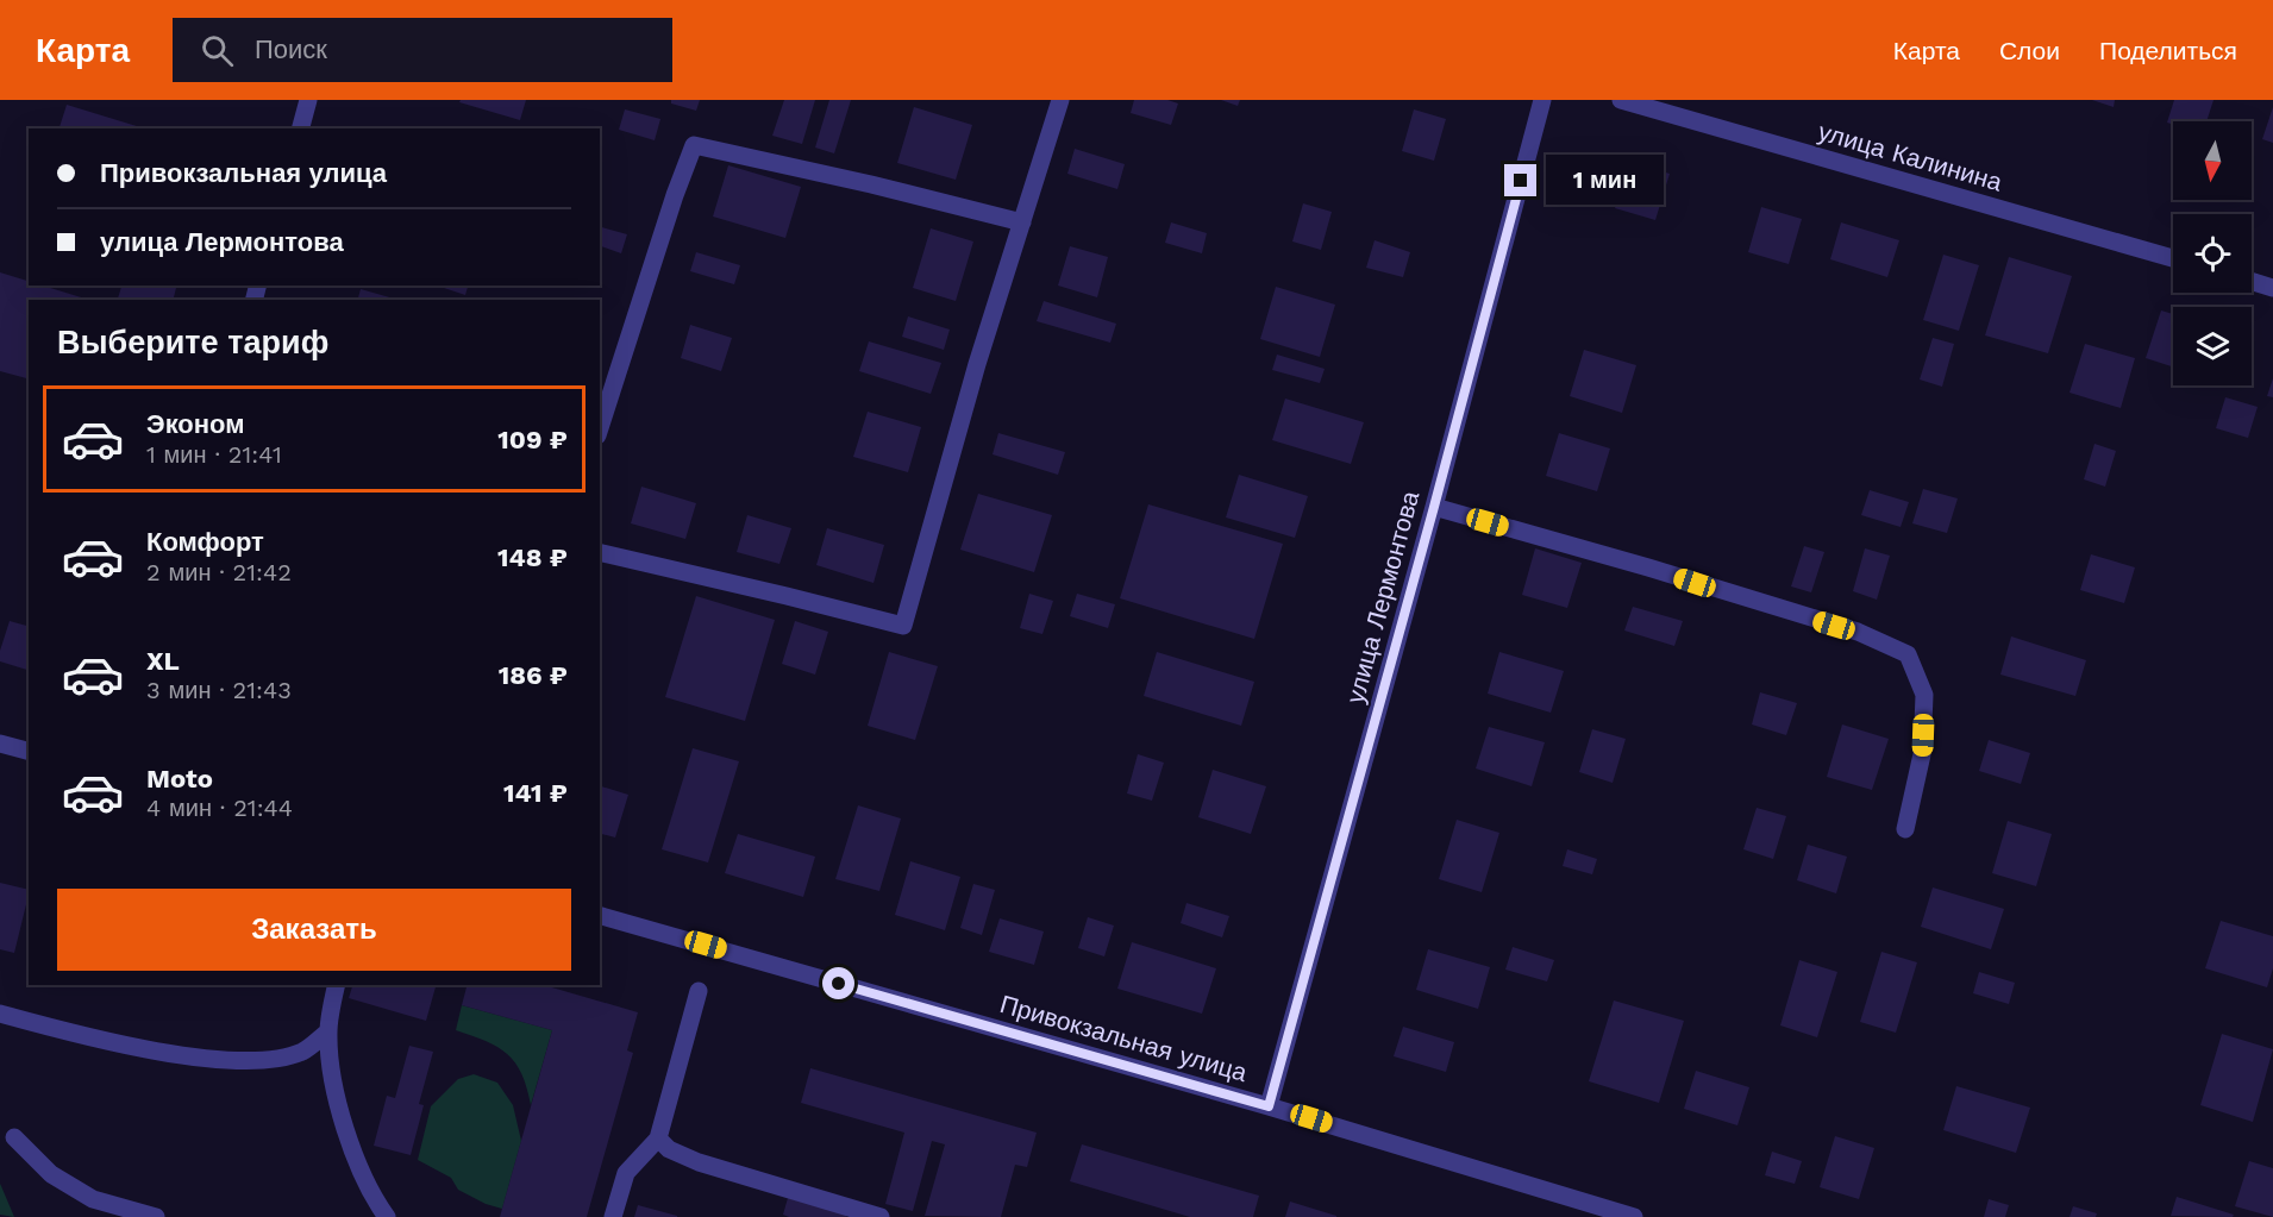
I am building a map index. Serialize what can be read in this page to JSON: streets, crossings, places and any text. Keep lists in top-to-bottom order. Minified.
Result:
{"streets":{"street":["улица Калинина","улица Лермонтова","Привокзальная улица"]},"crossings":[["улица Лермонтова","Привокзальная улица"]],"north":"bottom","page":{"header":"Карта","search":"Поиск","nav":["Карта","Слои","Поделиться"],"banner":["Привокзальная улица","улица Лермонтова"],"bubble":"1 мин","heading":"Выберите тариф","list":[{"name":"Эконом","note":"1 мин · 21:41","value":"109 ₽"},{"name":"Комфорт","note":"2 мин · 21:42","value":"148 ₽"},{"name":"XL","note":"3 мин · 21:43","value":"186 ₽"},{"name":"Moto","note":"4 мин · 21:44","value":"141 ₽"}],"buttons":"Заказать"}}
